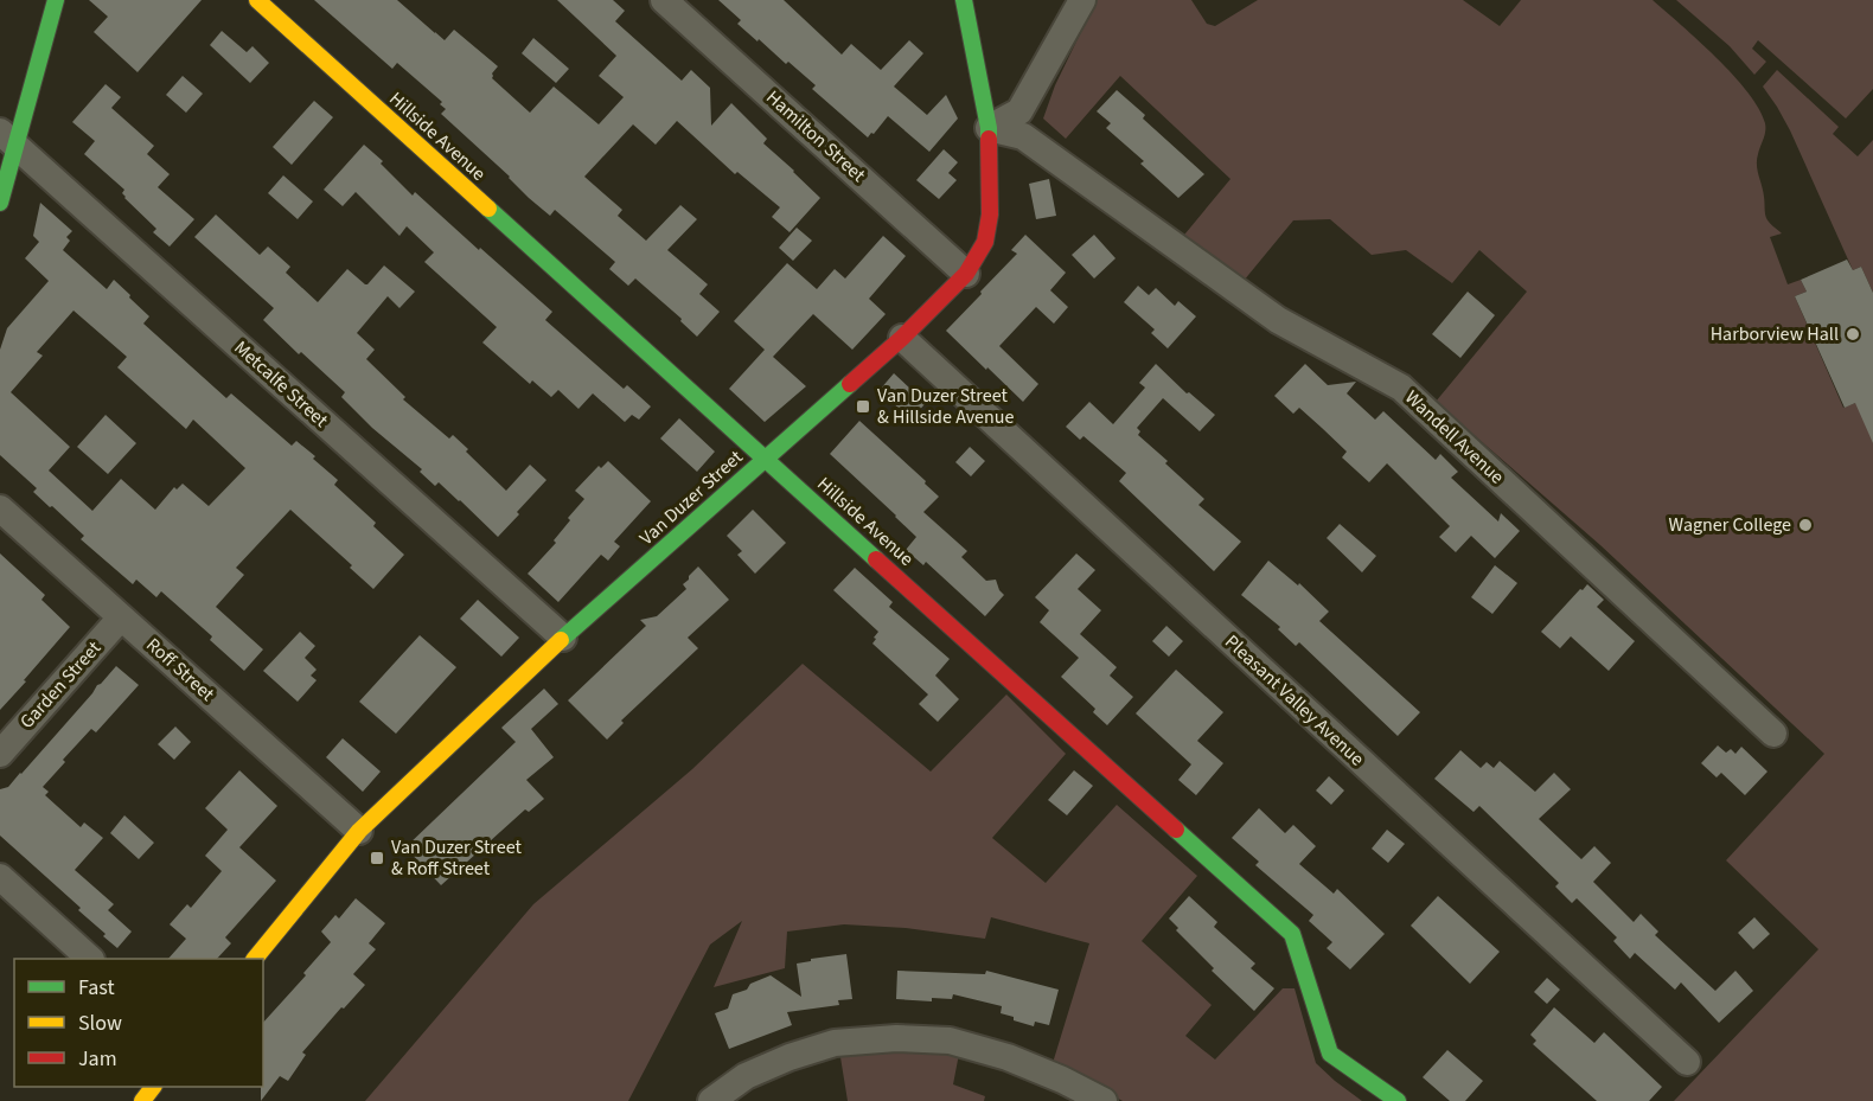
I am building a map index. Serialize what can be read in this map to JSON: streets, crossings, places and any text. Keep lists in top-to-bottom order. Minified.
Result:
{"streets":{"street":["Hillside Avenue","Hamilton Street","Metcalfe Street","Wandell Avenue","Van Duzer Street","Roff Street","Garden Street","Pleasant Valley Avenue"]},"crossings":[["Hillside Avenue","Van Duzer Street"],["Hamilton Street","Van Duzer Street"],["Metcalfe Street","Van Duzer Street"],["Wandell Avenue","Van Duzer Street"],["Van Duzer Street","Roff Street"],["Van Duzer Street","Pleasant Valley Avenue"],["Roff Street","Garden Street"]],"places":{"other":["Harborview Hall","Wagner College"],"transit":["Van Duzer Street & Hillside Avenue","Van Duzer Street & Roff Street"]},"legend":["Fast","Slow","Jam"]}
